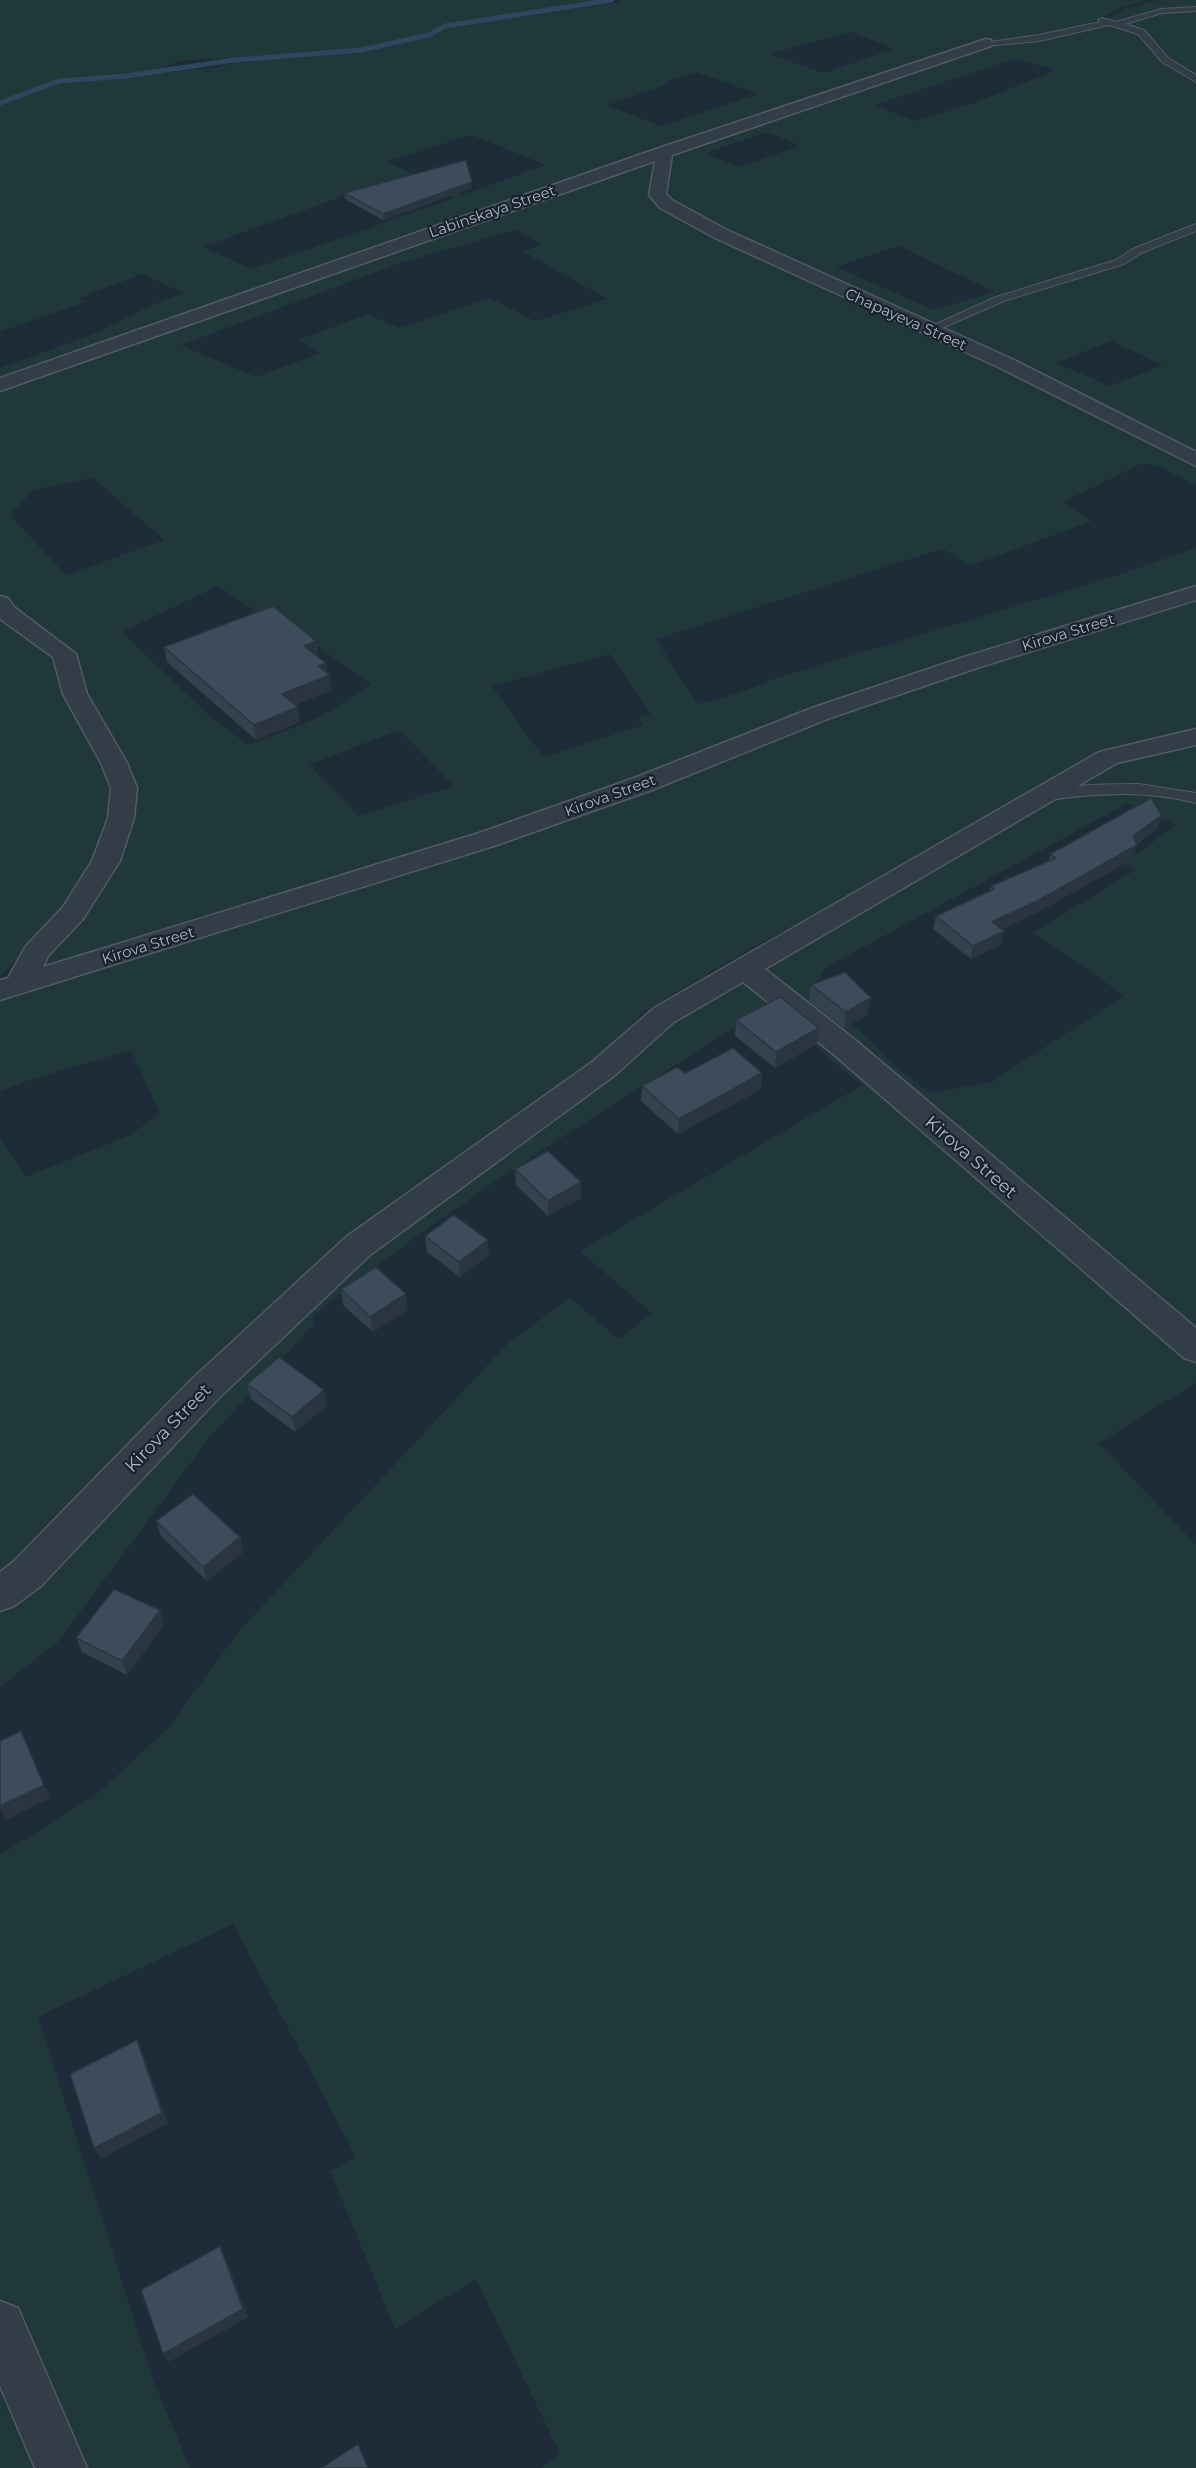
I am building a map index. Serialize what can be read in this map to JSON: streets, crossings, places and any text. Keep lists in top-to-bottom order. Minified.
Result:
{"streets":{"street":["Labinskaya Street","Chapayeva Street","Kirova Street"]},"crossings":[["Labinskaya Street","Chapayeva Street"]]}
